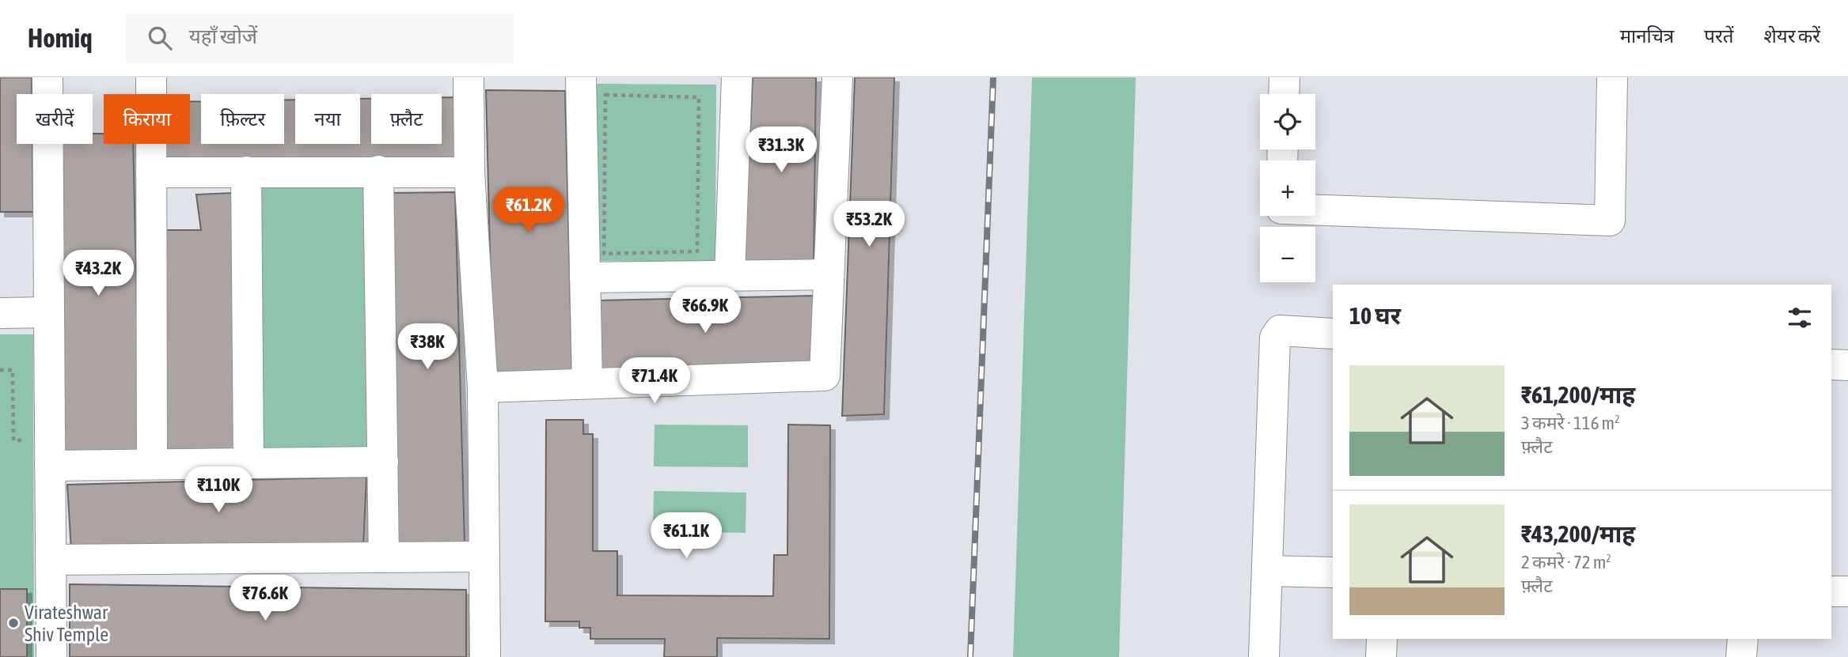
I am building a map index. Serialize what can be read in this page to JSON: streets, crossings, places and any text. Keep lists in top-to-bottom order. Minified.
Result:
{"places":["Virateshwar Shiv Temple"],"page":{"header":"Homiq","search":"यहाँ खोजें","nav":["मानचित्र","परतें","शेयर करें"],"map_buttons":["+","−"],"chip":["खरीदें","किराया","फ़िल्टर","नया","फ़्लैट"],"price":["₹31.3K","₹61.2K","₹53.2K","₹43.2K","₹66.9K","₹38K","₹71.4K","₹110K","₹61.1K","₹76.6K"],"heading":"10 घर","list":[{"name":"₹61,200/माह","note":"3 कमरे · 116 m² · फ़्लैट"},{"name":"₹43,200/माह","note":"2 कमरे · 72 m² · फ़्लैट"}]}}
